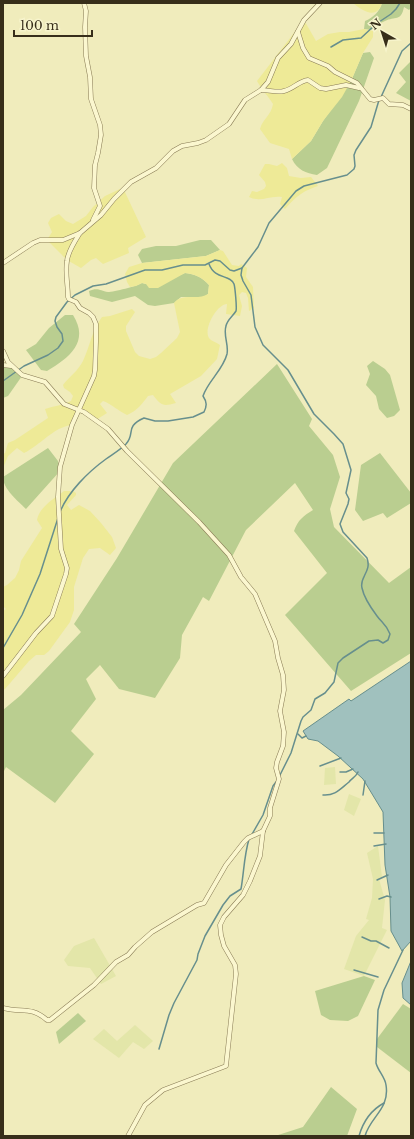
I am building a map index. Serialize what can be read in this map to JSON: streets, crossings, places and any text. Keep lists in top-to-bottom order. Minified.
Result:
{"scale_bar":"100 m","north":"top left"}
